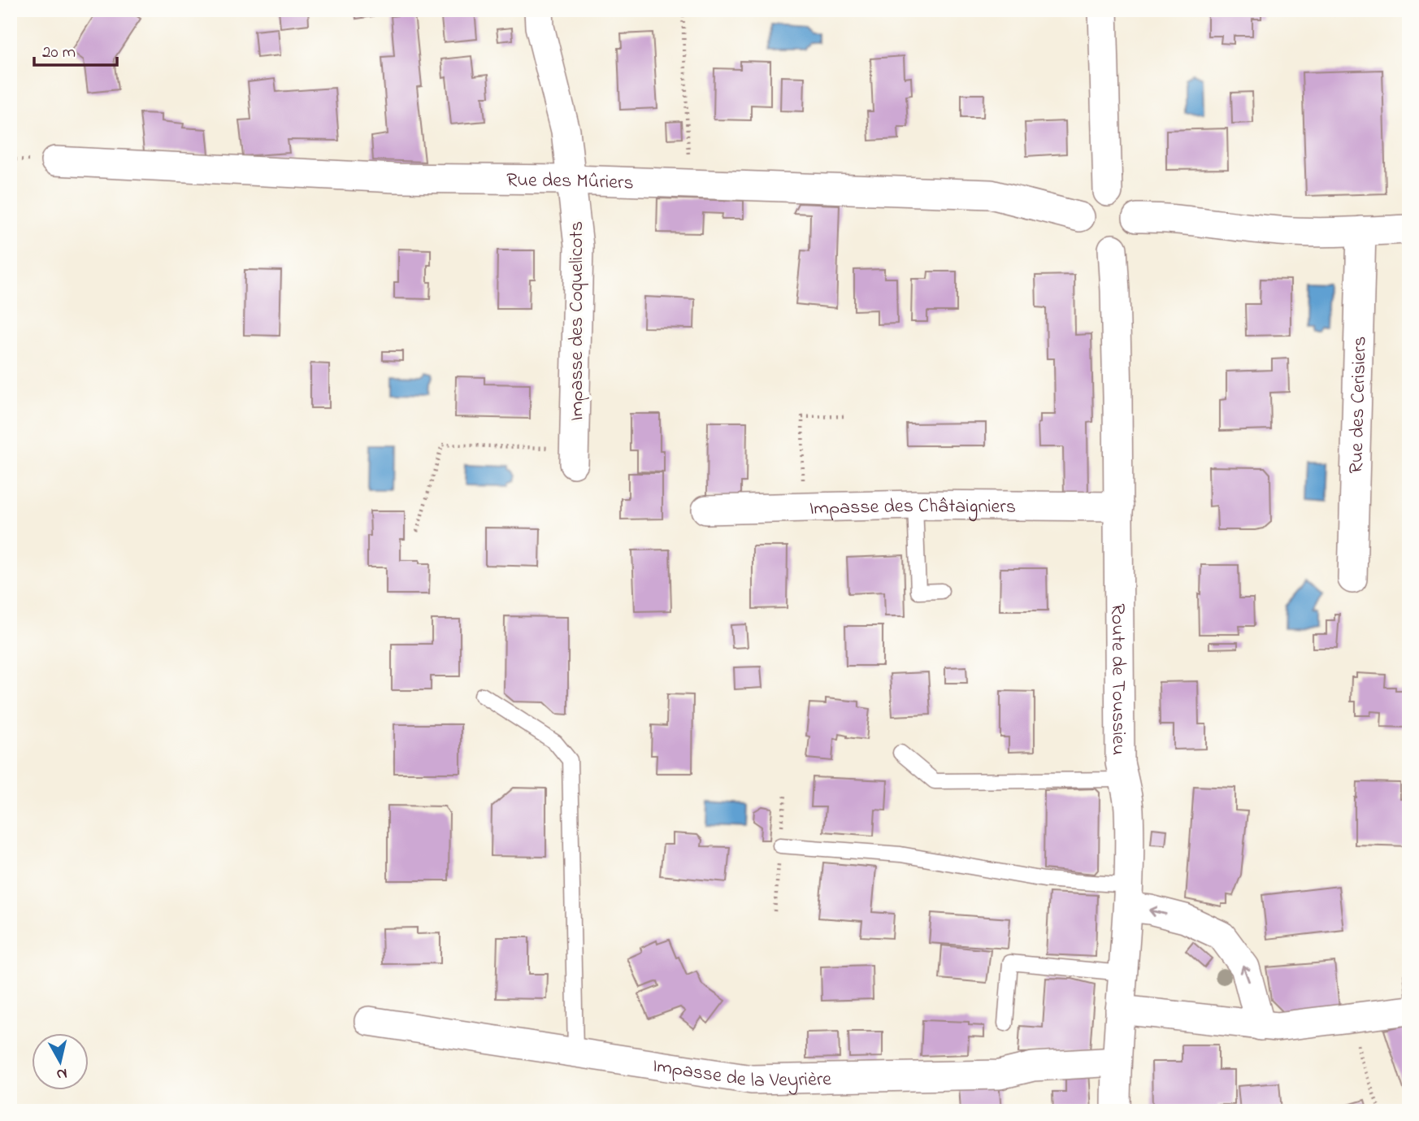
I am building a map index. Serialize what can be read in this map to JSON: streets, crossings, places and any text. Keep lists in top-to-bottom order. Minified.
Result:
{"streets":{"street":["Rue des Mûriers","Impasse des Coquelicots","Rue des Cerisiers","Impasse des Châtaigniers","Route de Toussieu","Impasse de la Veyrière"]},"crossings":[["Rue des Mûriers","Impasse des Coquelicots"],["Rue des Mûriers","Route de Toussieu"],["Impasse des Châtaigniers","Route de Toussieu"],["Route de Toussieu","Impasse de la Veyrière"]],"scale_bar":"20 m","north":"bottom"}
